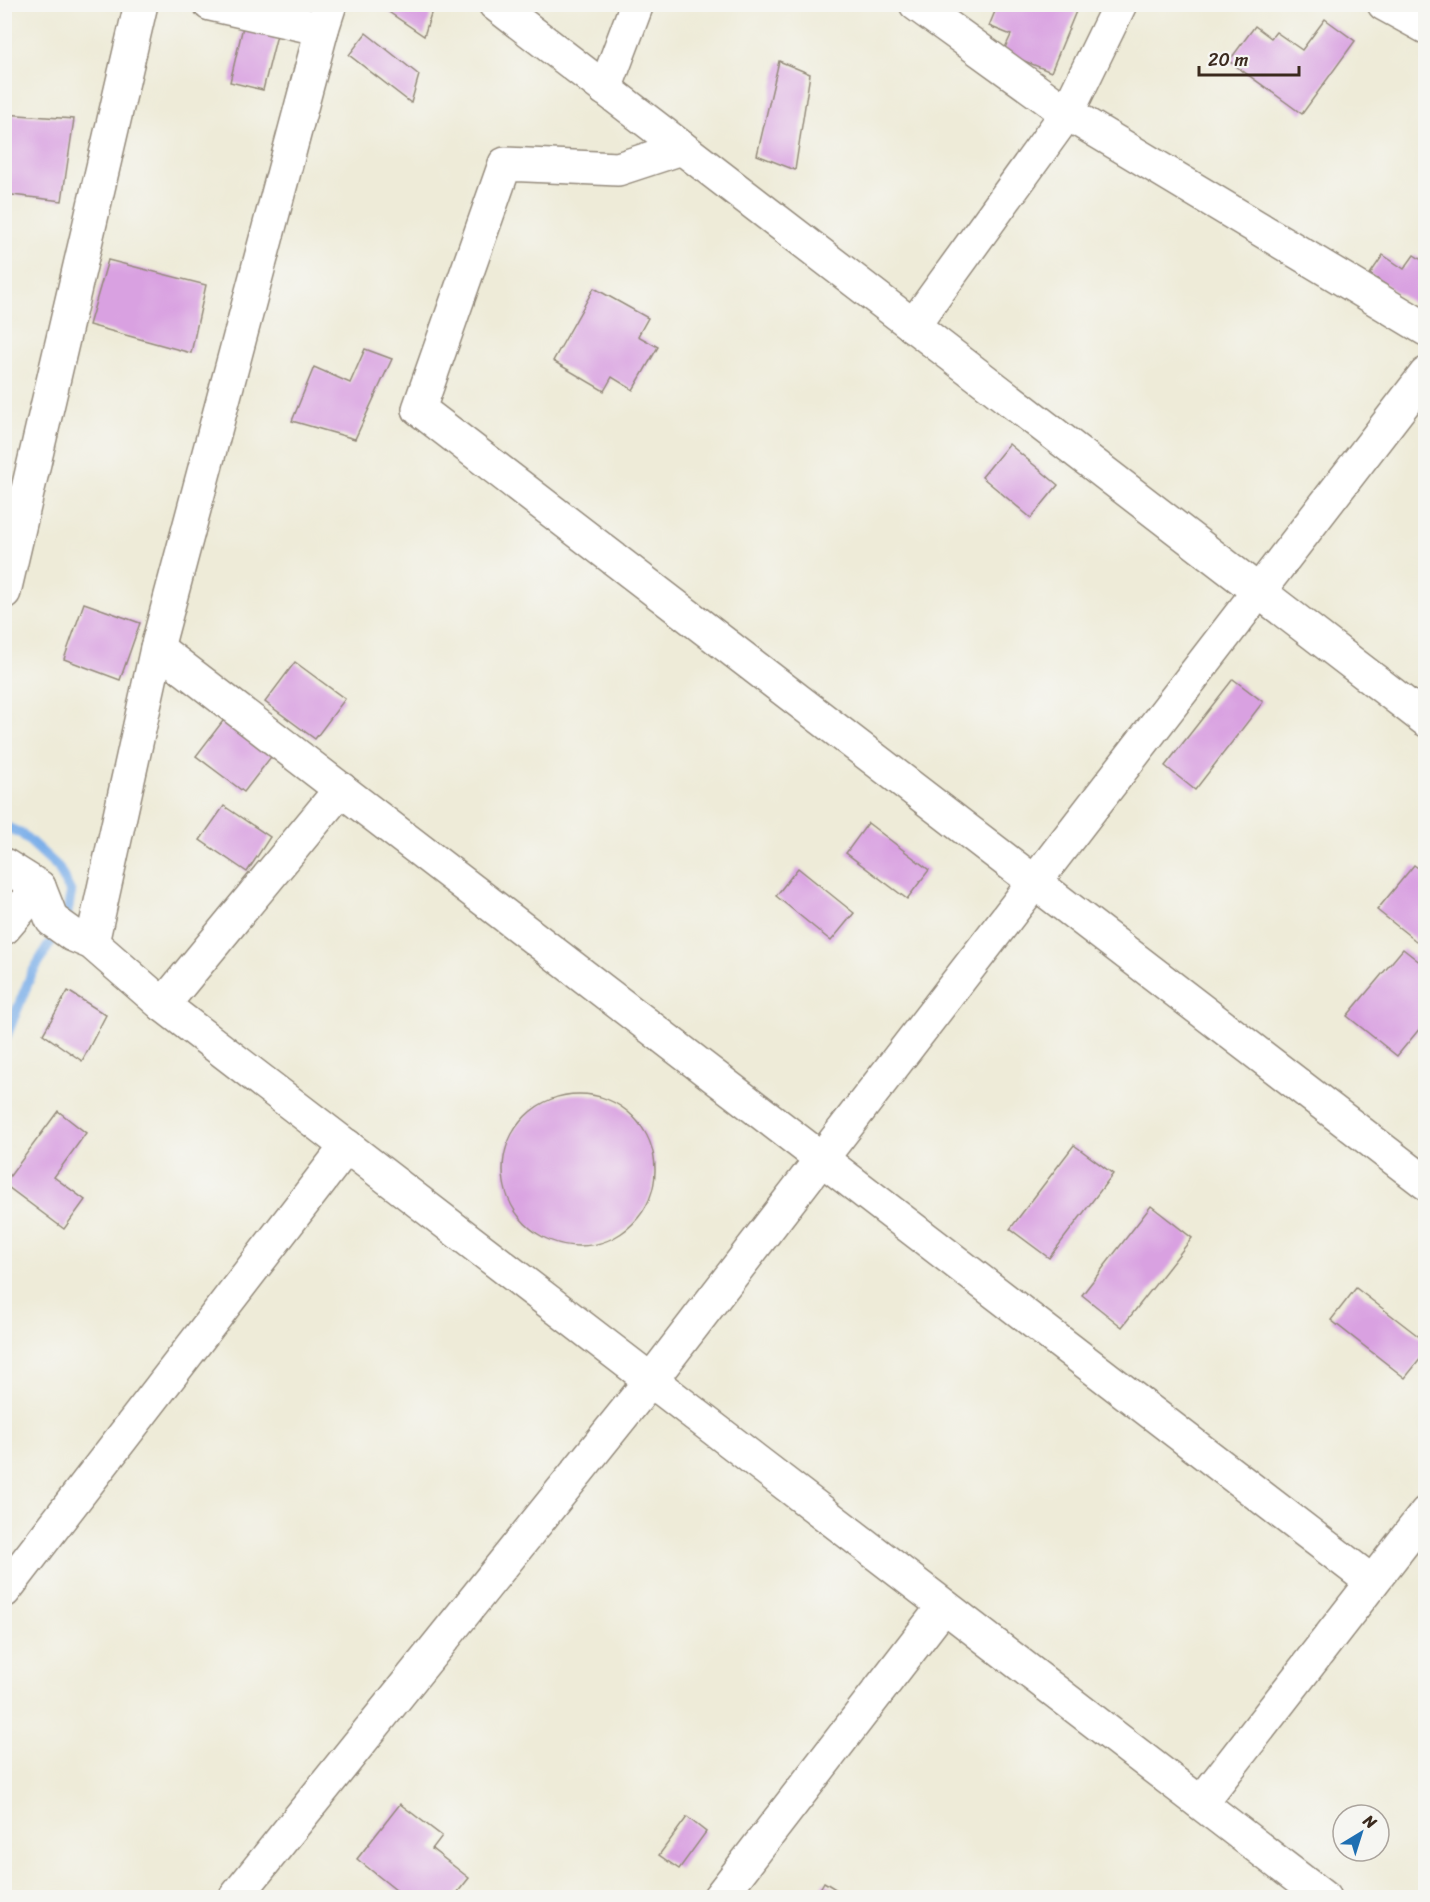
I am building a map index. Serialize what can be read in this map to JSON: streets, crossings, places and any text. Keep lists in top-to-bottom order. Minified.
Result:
{"scale_bar":"20 m","north":"top right"}
